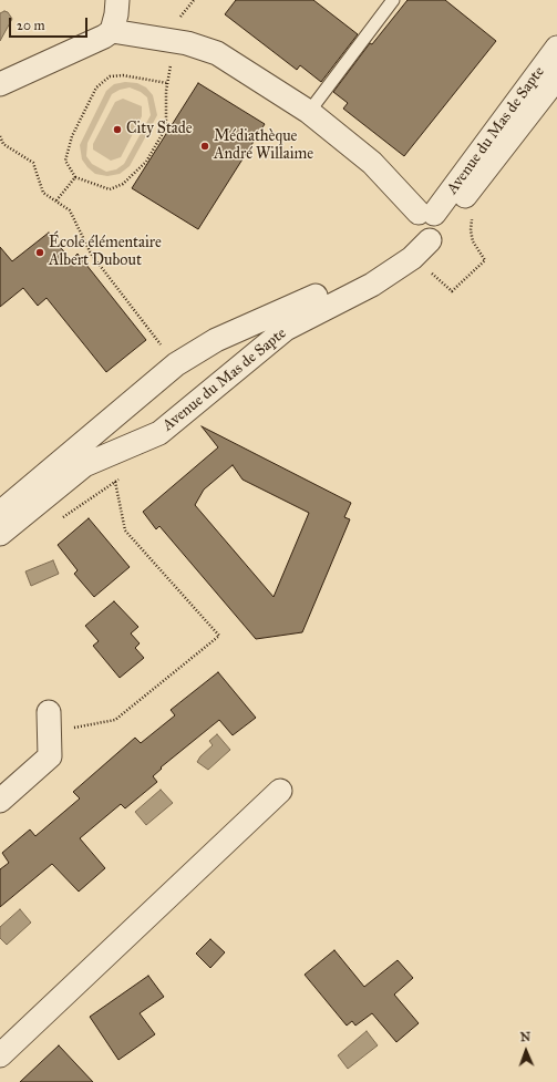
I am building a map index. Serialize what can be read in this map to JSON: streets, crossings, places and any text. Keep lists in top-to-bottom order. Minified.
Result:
{"streets":{"street":["Avenue du Mas de Sapte"]},"places":["City Stade","Médiathèque André Willaime","École élémentaire Albert Dubout"],"scale_bar":"20 m","north":"top"}
